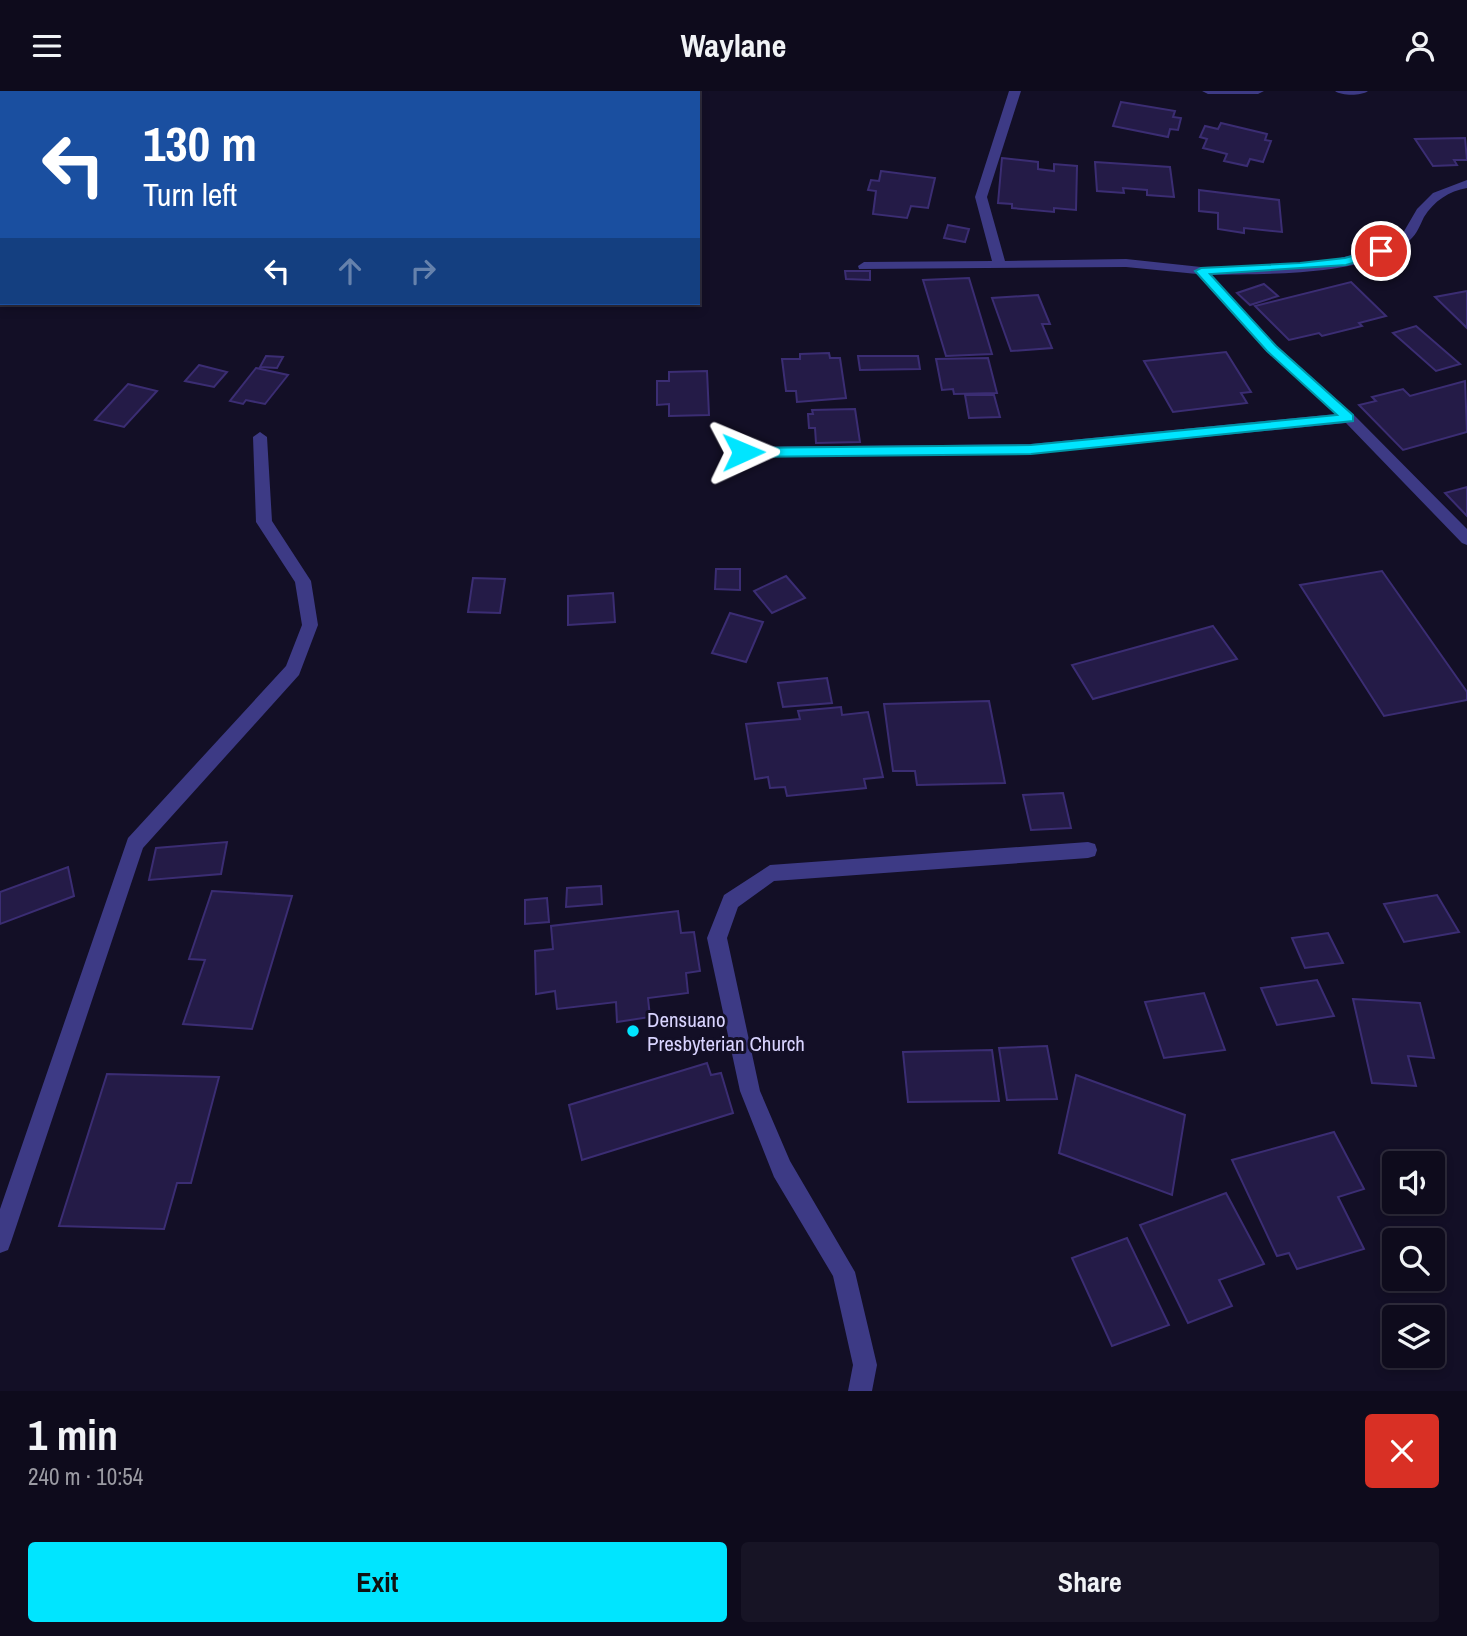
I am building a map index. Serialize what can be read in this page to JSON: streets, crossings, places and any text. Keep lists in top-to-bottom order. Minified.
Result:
{"places":["Densuano Presbyterian Church"],"page":{"header":"Waylane","turn":["130 m","Turn left"],"heading":["1 min","240 m · 10:54"],"buttons":["Exit","Share"]}}
